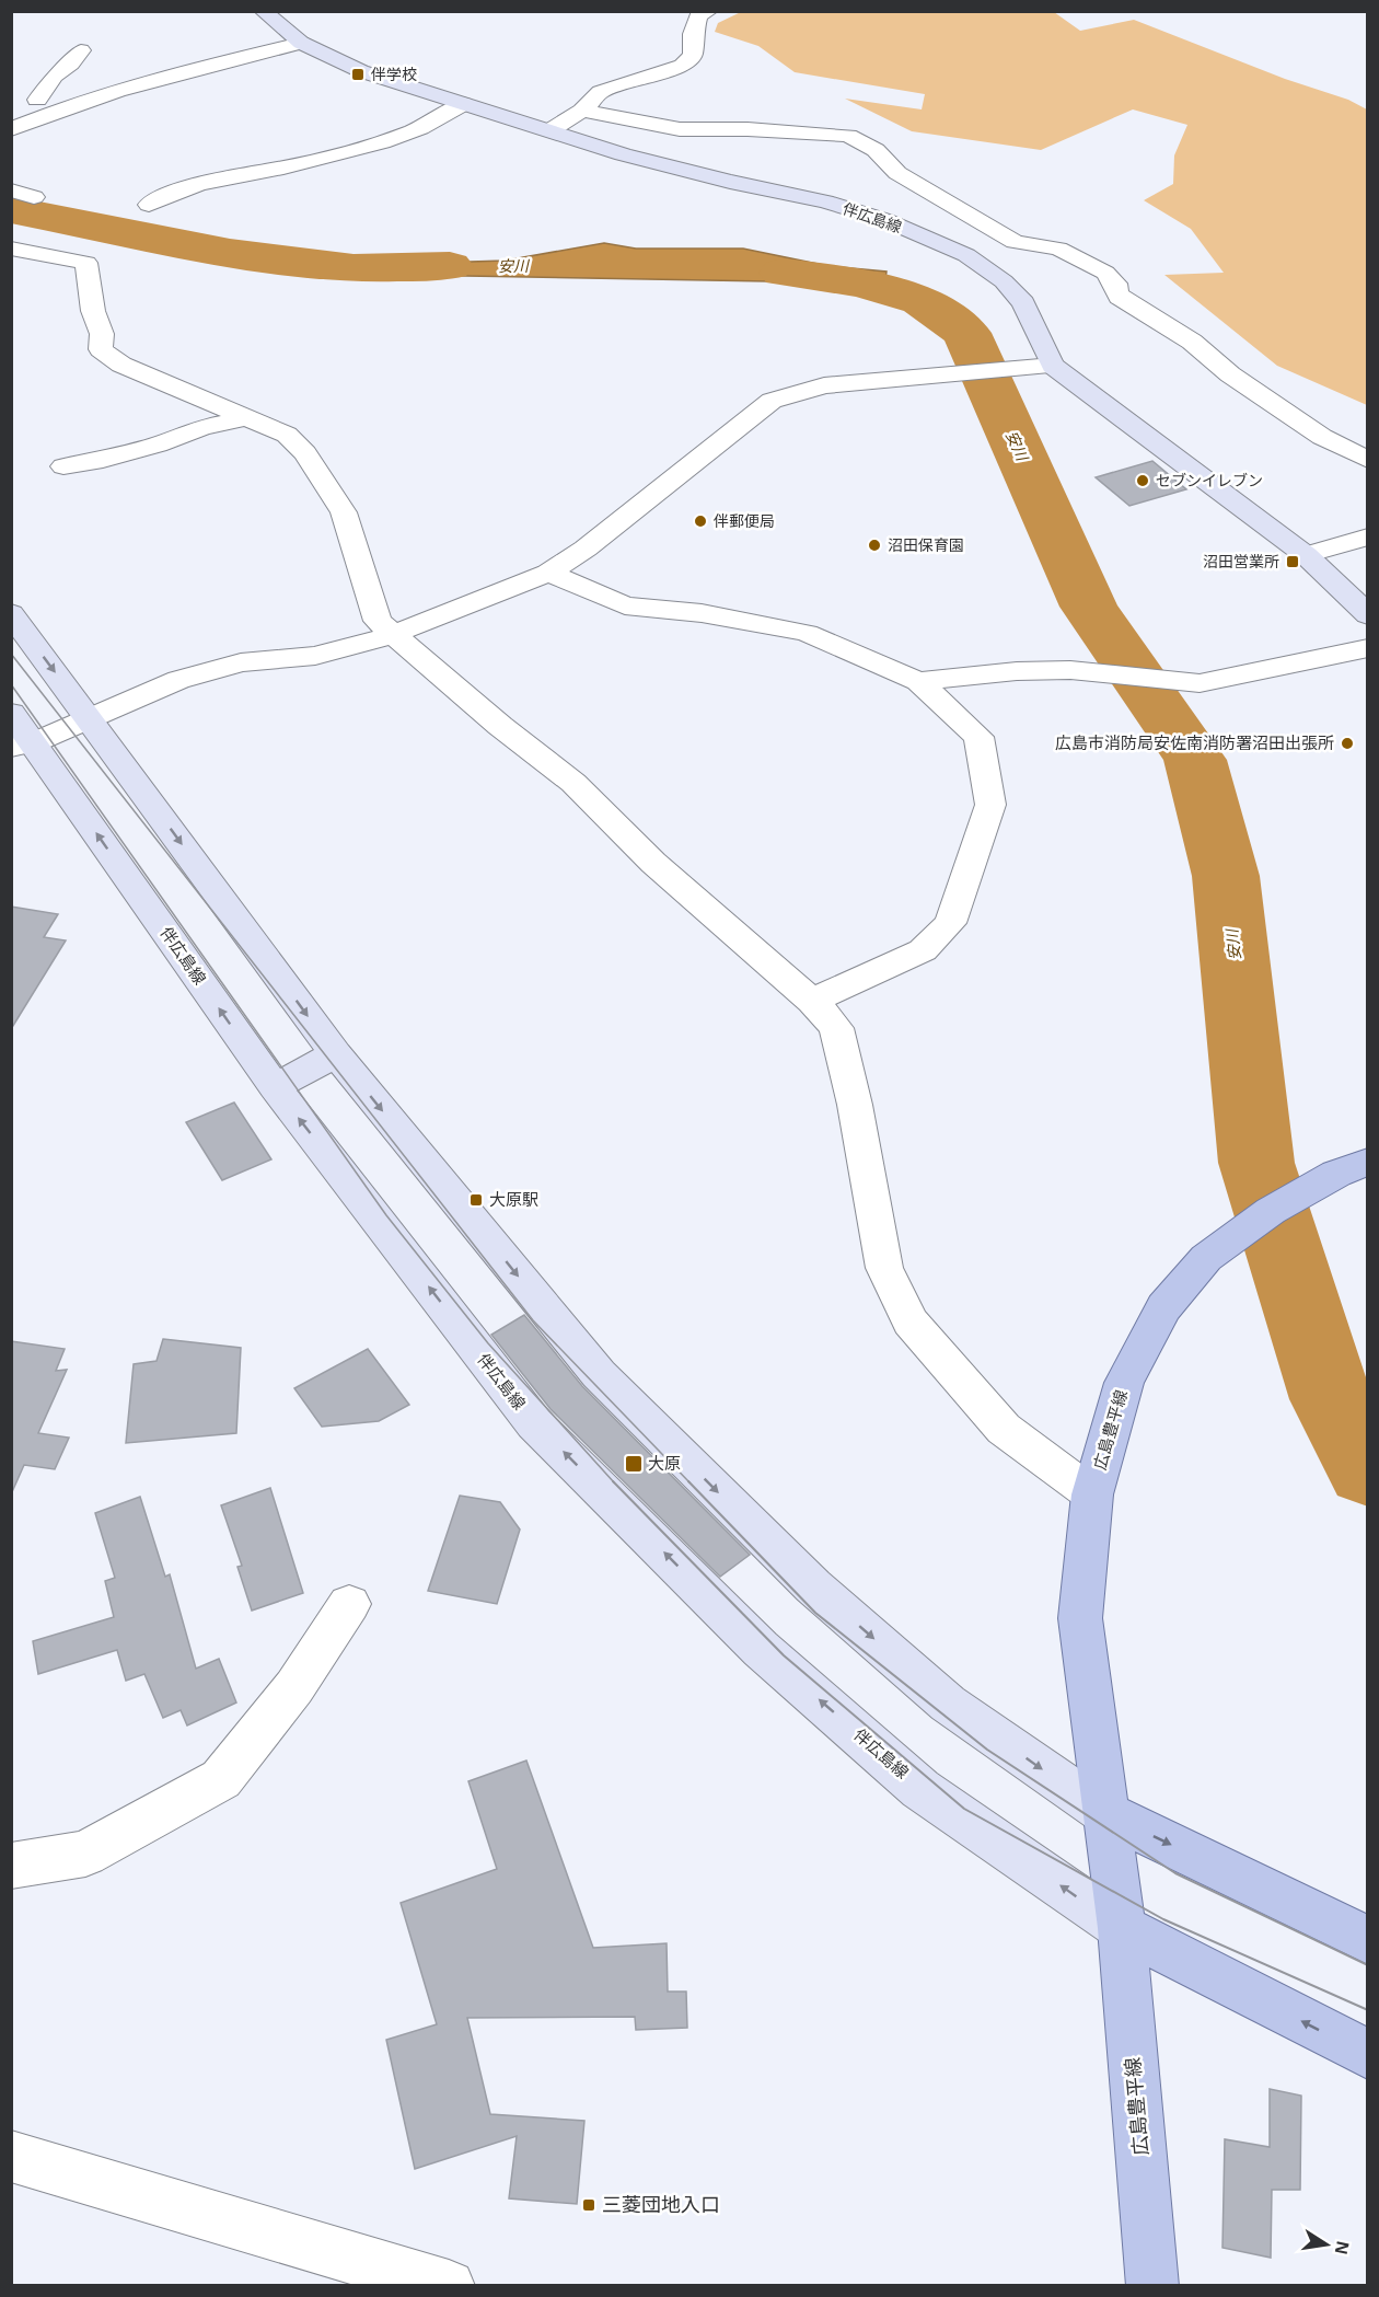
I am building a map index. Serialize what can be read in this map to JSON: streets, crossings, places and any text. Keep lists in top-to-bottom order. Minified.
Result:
{"streets":{"main road":["伴広島線","広島豊平線"]},"crossings":[["伴広島線","広島豊平線"]],"water":["安川"],"places":{"transit":["伴学校","沼田営業所","大原駅","大原","三菱団地入口"],"other":["セブンイレブン","伴郵便局","沼田保育園","広島市消防局安佐南消防署沼田出張所"]},"north":"right"}
